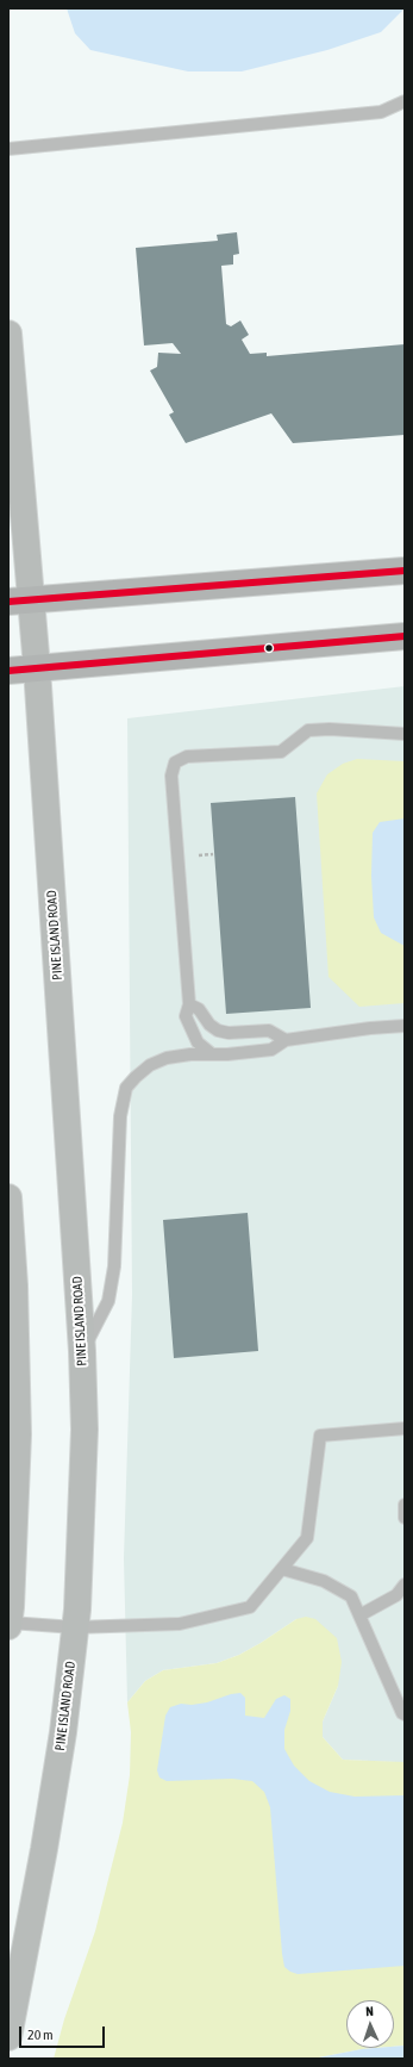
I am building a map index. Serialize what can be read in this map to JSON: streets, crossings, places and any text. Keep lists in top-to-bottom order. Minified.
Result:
{"streets":{"main road":["PINE ISLAND ROAD"]},"scale_bar":"20 m","north":"top"}
